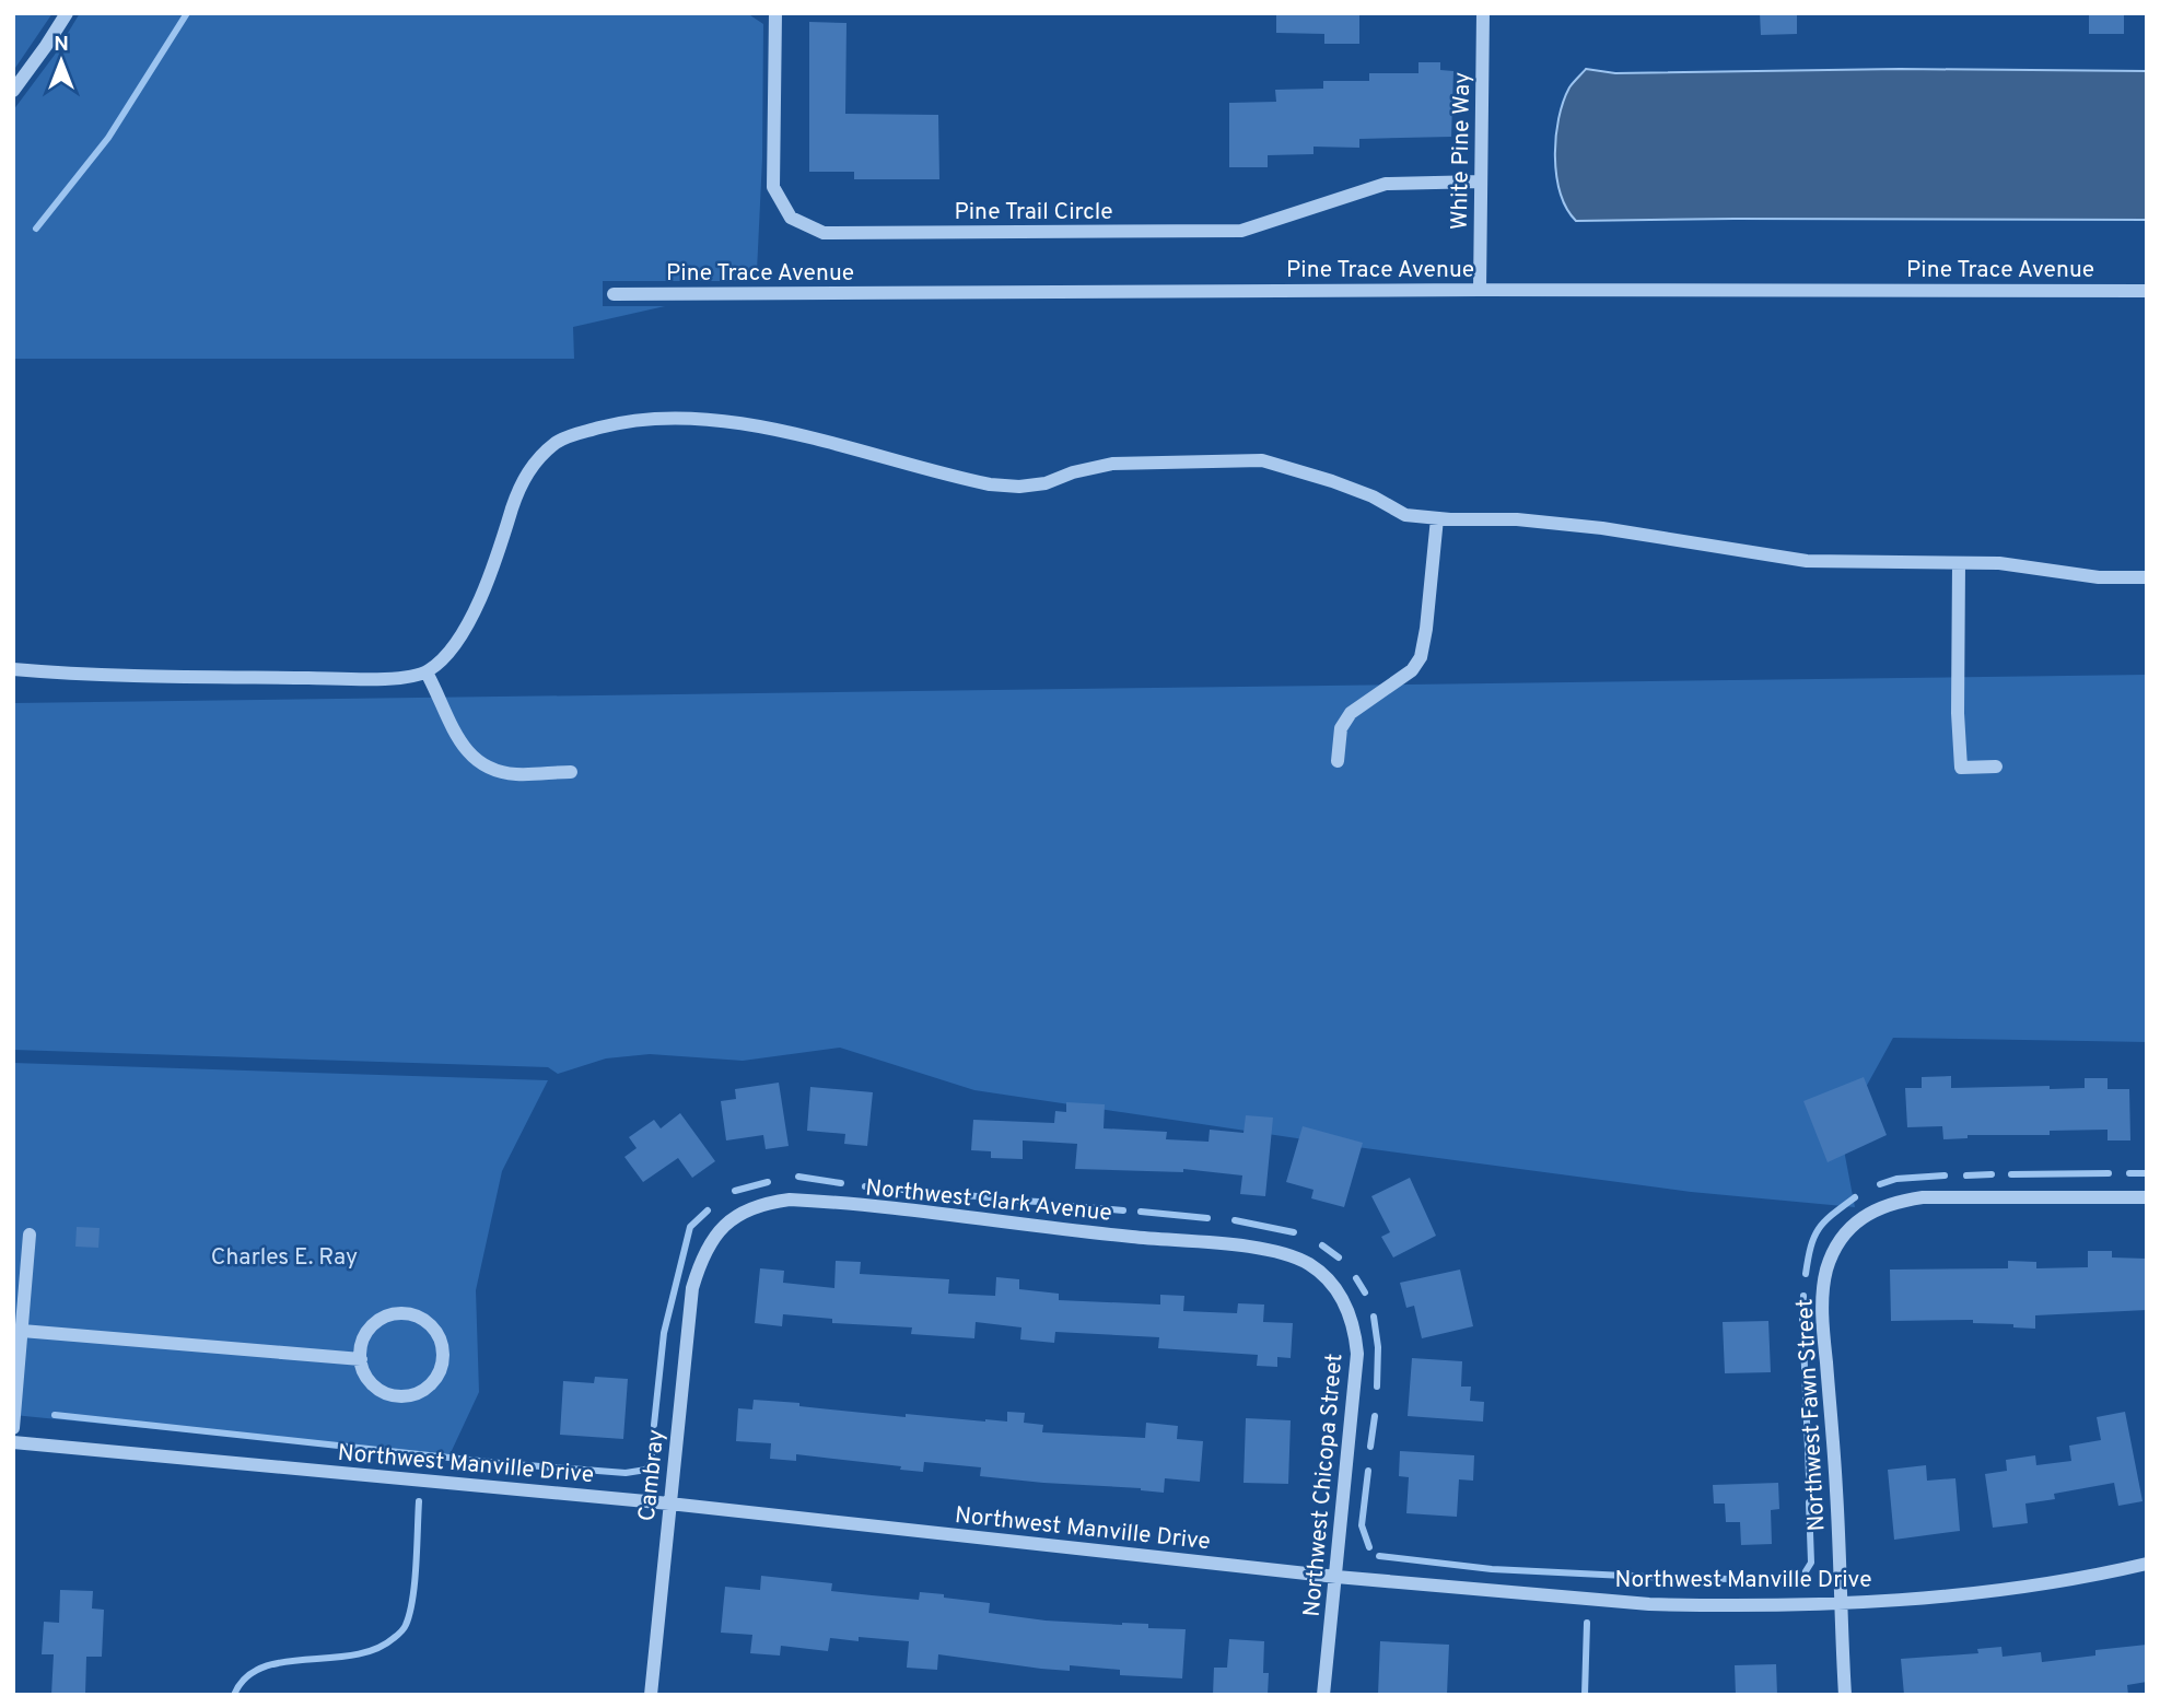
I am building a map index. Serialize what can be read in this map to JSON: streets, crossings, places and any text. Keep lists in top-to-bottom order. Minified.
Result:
{"streets":{"street":["White Pine Way","Pine Trail Circle","Pine Trace Avenue","Northwest Clark Avenue","Northwest Fawn Street","Northwest Manville Drive","Cambray","Northwest Chicopa Street"]},"crossings":[["White Pine Way","Pine Trail Circle"],["White Pine Way","Pine Trace Avenue"],["Northwest Clark Avenue","Cambray"],["Northwest Clark Avenue","Northwest Chicopa Street"],["Northwest Fawn Street","Northwest Manville Drive"],["Northwest Manville Drive","Cambray"],["Northwest Manville Drive","Northwest Chicopa Street"]],"parks":["Charles E. Ray"],"north":"top"}
